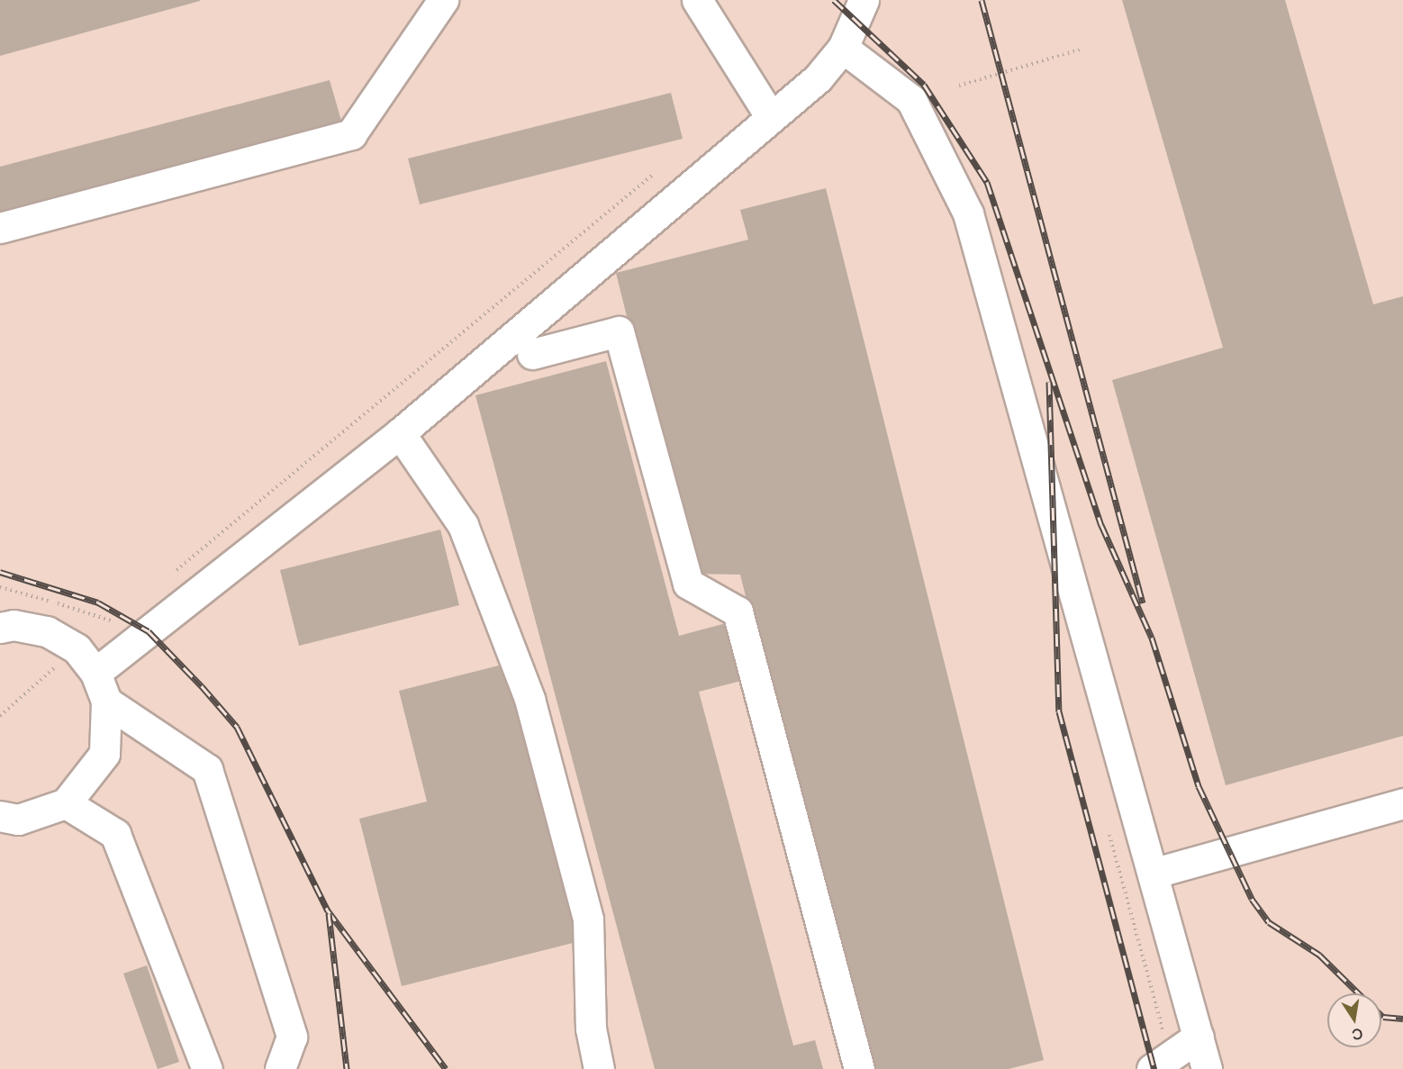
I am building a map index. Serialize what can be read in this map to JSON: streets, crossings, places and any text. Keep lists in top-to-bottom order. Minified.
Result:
{"north":"bottom"}
